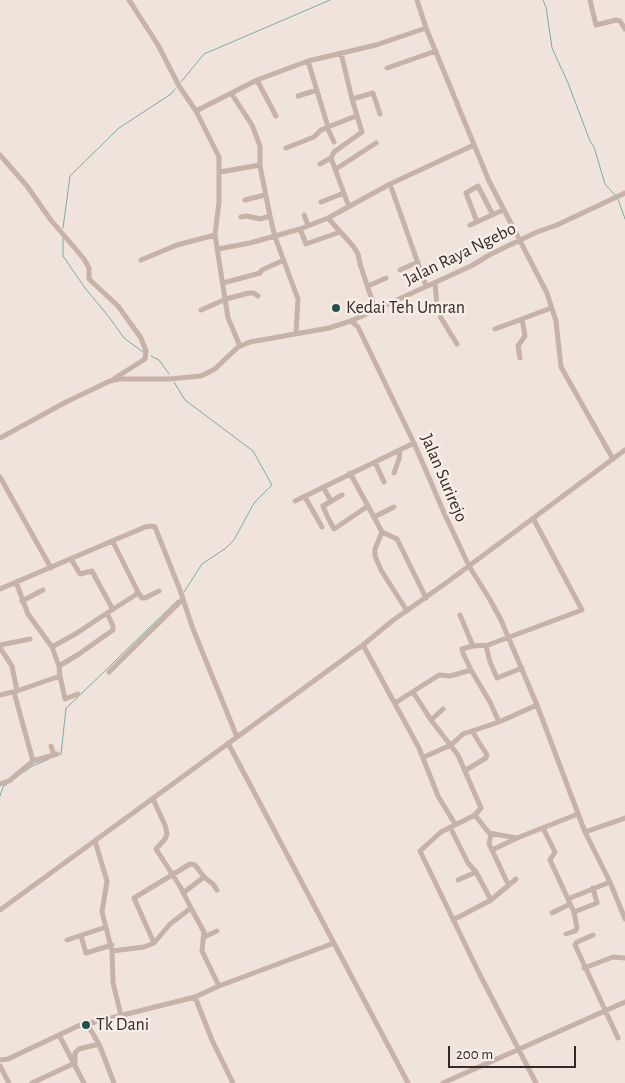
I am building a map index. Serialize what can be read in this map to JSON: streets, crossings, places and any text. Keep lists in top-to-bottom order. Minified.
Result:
{"streets":{"street":["Jalan Raya Ngebo","Jalan Surirejo"]},"crossings":[["Jalan Raya Ngebo","Jalan Surirejo"]],"places":["Kedai Teh Umran","Tk Dani"],"scale_bar":"200 m"}
